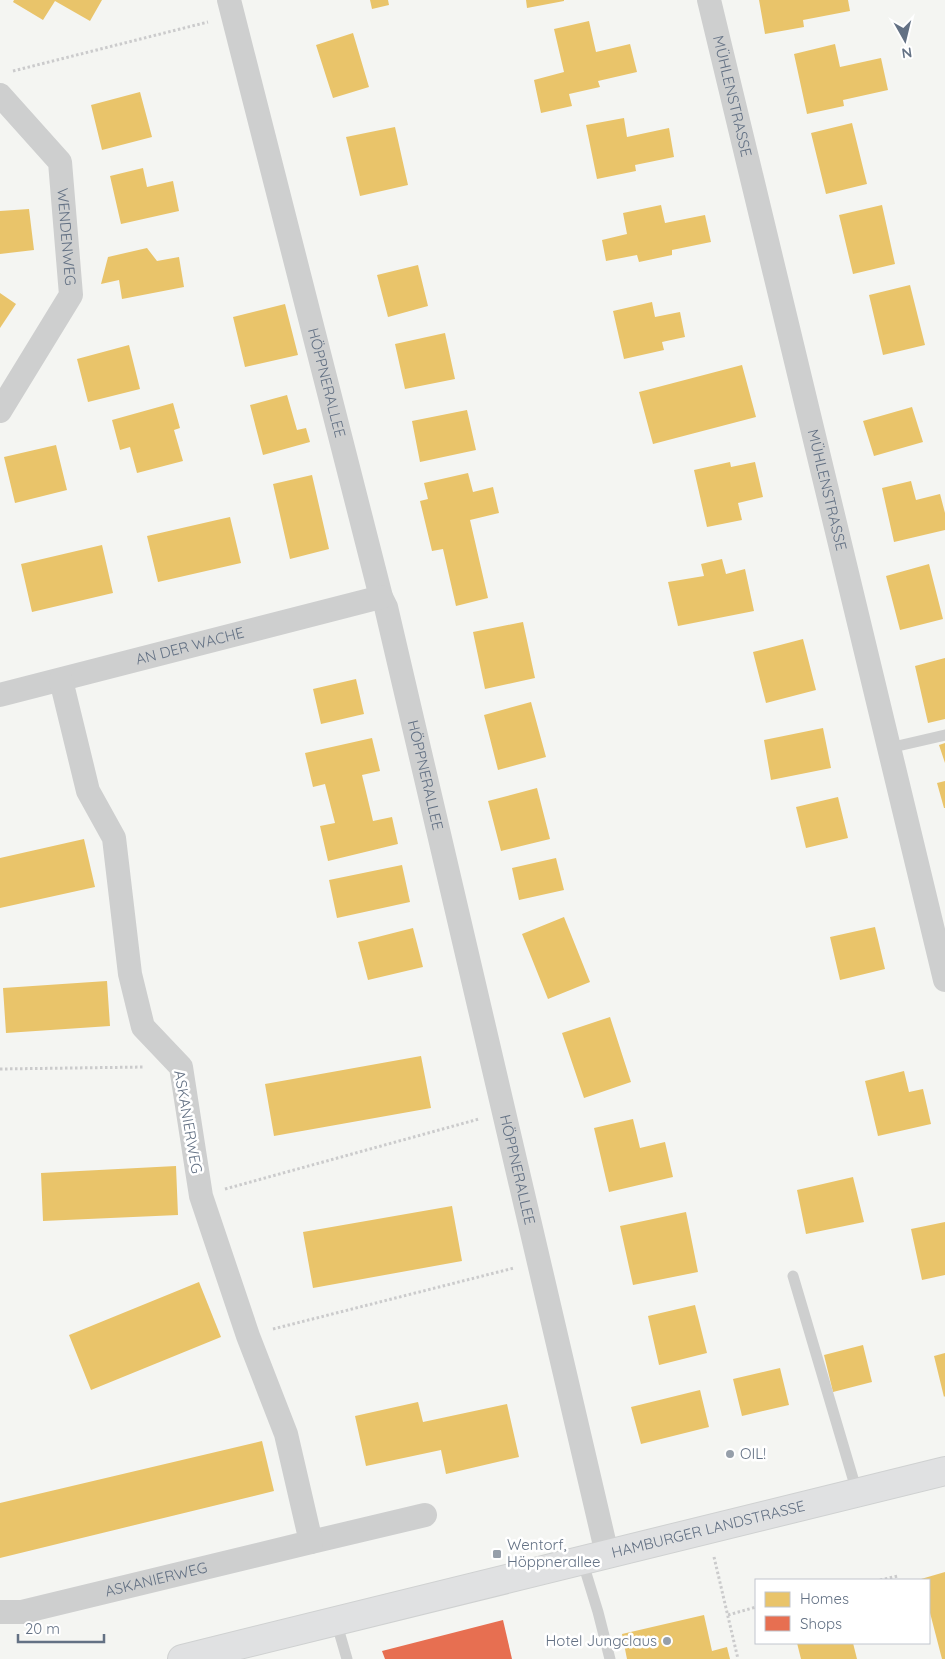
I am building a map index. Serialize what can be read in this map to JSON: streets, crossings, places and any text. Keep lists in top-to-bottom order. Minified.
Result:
{"streets":{"main road":["HAMBURGER LANDSTRASSE"],"street":["MÜHLENSTRASSE","WENDENWEG","HÖPPNERALLEE","AN DER WACHE","ASKANIERWEG"]},"crossings":[["HÖPPNERALLEE","AN DER WACHE"],["HÖPPNERALLEE","HAMBURGER LANDSTRASSE"],["AN DER WACHE","ASKANIERWEG"]],"places":{"other":["OIL!","Hotel Jungclaus"],"transit":["Wentorf, Höppnerallee"]},"legend":["Homes","Shops"],"scale_bar":"20 m","north":"bottom"}
